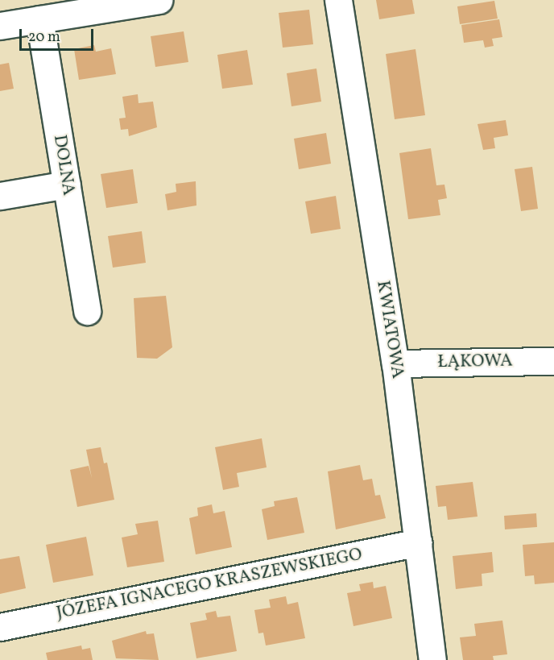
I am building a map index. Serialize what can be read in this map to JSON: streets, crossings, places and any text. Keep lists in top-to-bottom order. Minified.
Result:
{"streets":{"street":["DOLNA","KWIATOWA","ŁĄKOWA","JÓZEFA IGNACEGO KRASZEWSKIEGO"]},"crossings":[["KWIATOWA","ŁĄKOWA"],["KWIATOWA","JÓZEFA IGNACEGO KRASZEWSKIEGO"]],"scale_bar":"20 m"}
